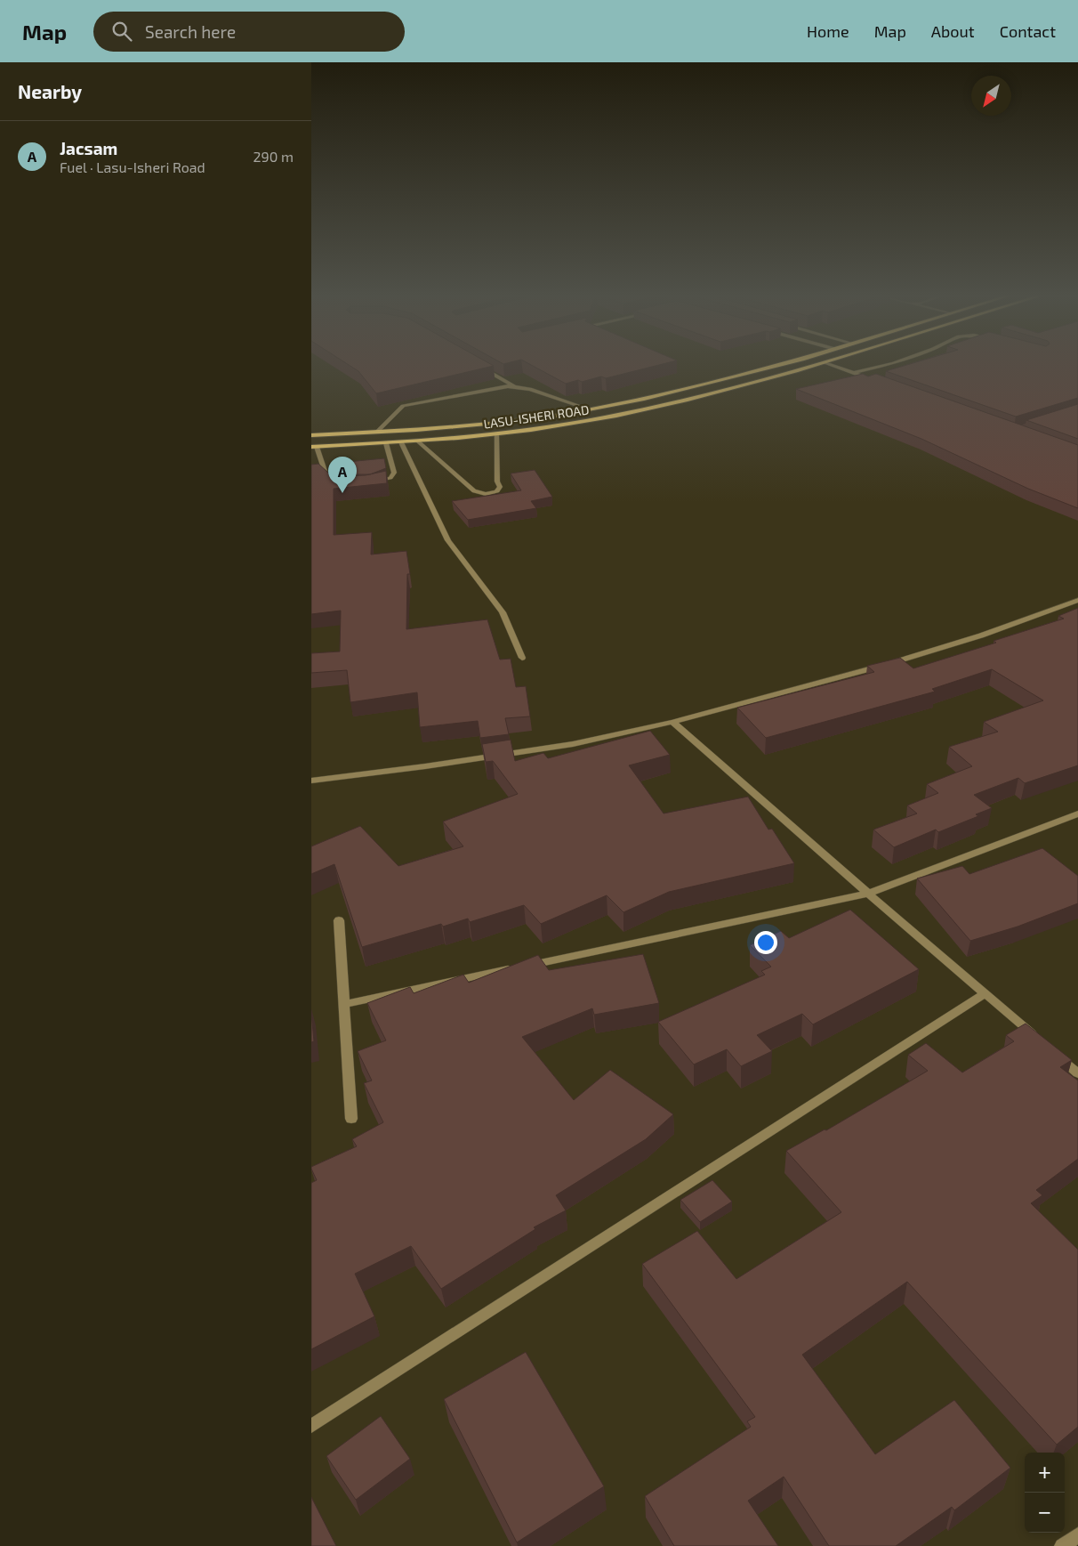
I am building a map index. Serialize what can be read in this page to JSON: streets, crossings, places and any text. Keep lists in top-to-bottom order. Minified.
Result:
{"streets":{"main road":["LASU-ISHERI ROAD"]},"north":"bottom left","page":{"header":"Map","search":"Search here","nav":["Home","Map","About","Contact"],"heading":"Nearby","list":[{"mark":"A","name":"Jacsam","note":"Fuel · Lasu-Isheri Road","value":"290 m"}],"pins":"A","map_buttons":["+","−"]}}
